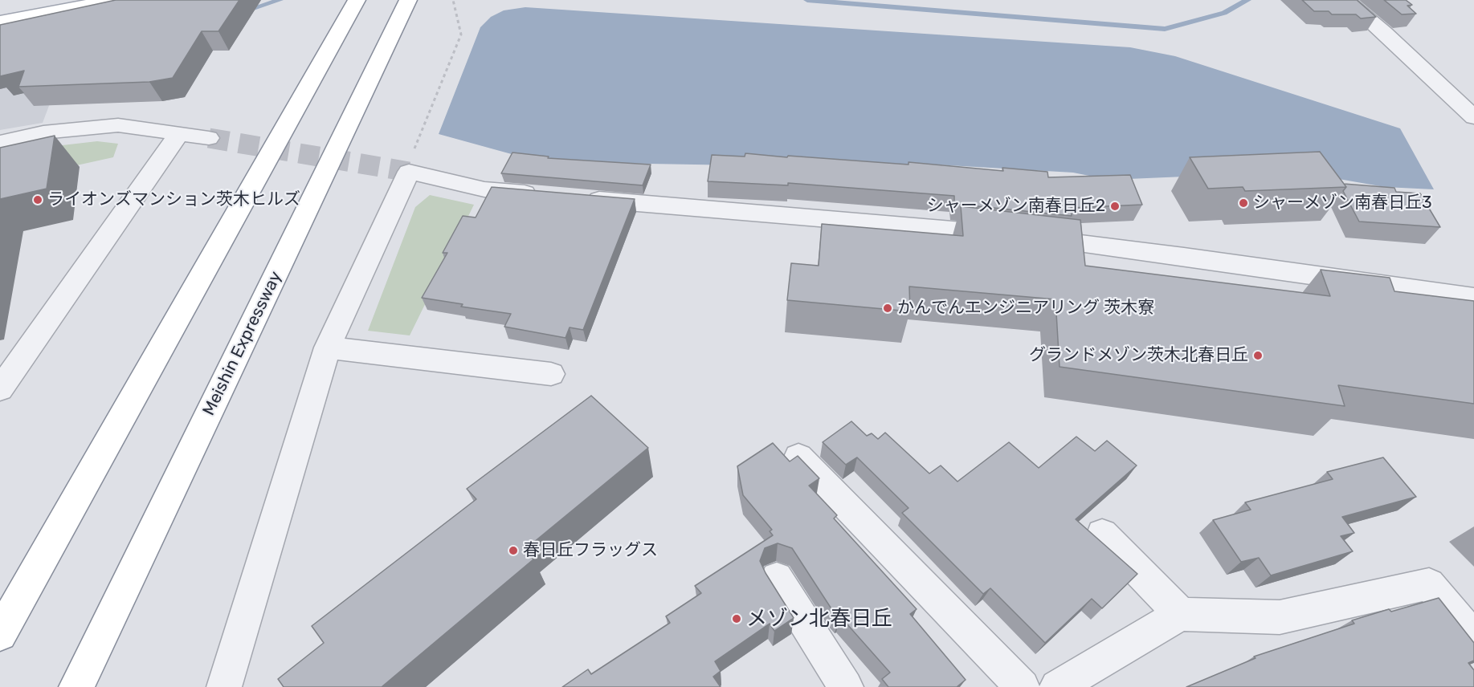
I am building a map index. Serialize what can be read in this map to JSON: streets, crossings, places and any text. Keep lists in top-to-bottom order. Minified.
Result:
{"streets":{"main road":["Meishin Expressway"]},"places":["ライオンズマンション茨木ヒルズ","シャーメゾン南春日丘3","シャーメゾン南春日丘2","かんでんエンジニアリング 茨木寮","グランドメゾン茨木北春日丘","春日丘フラッグス","メゾン北春日丘"]}
